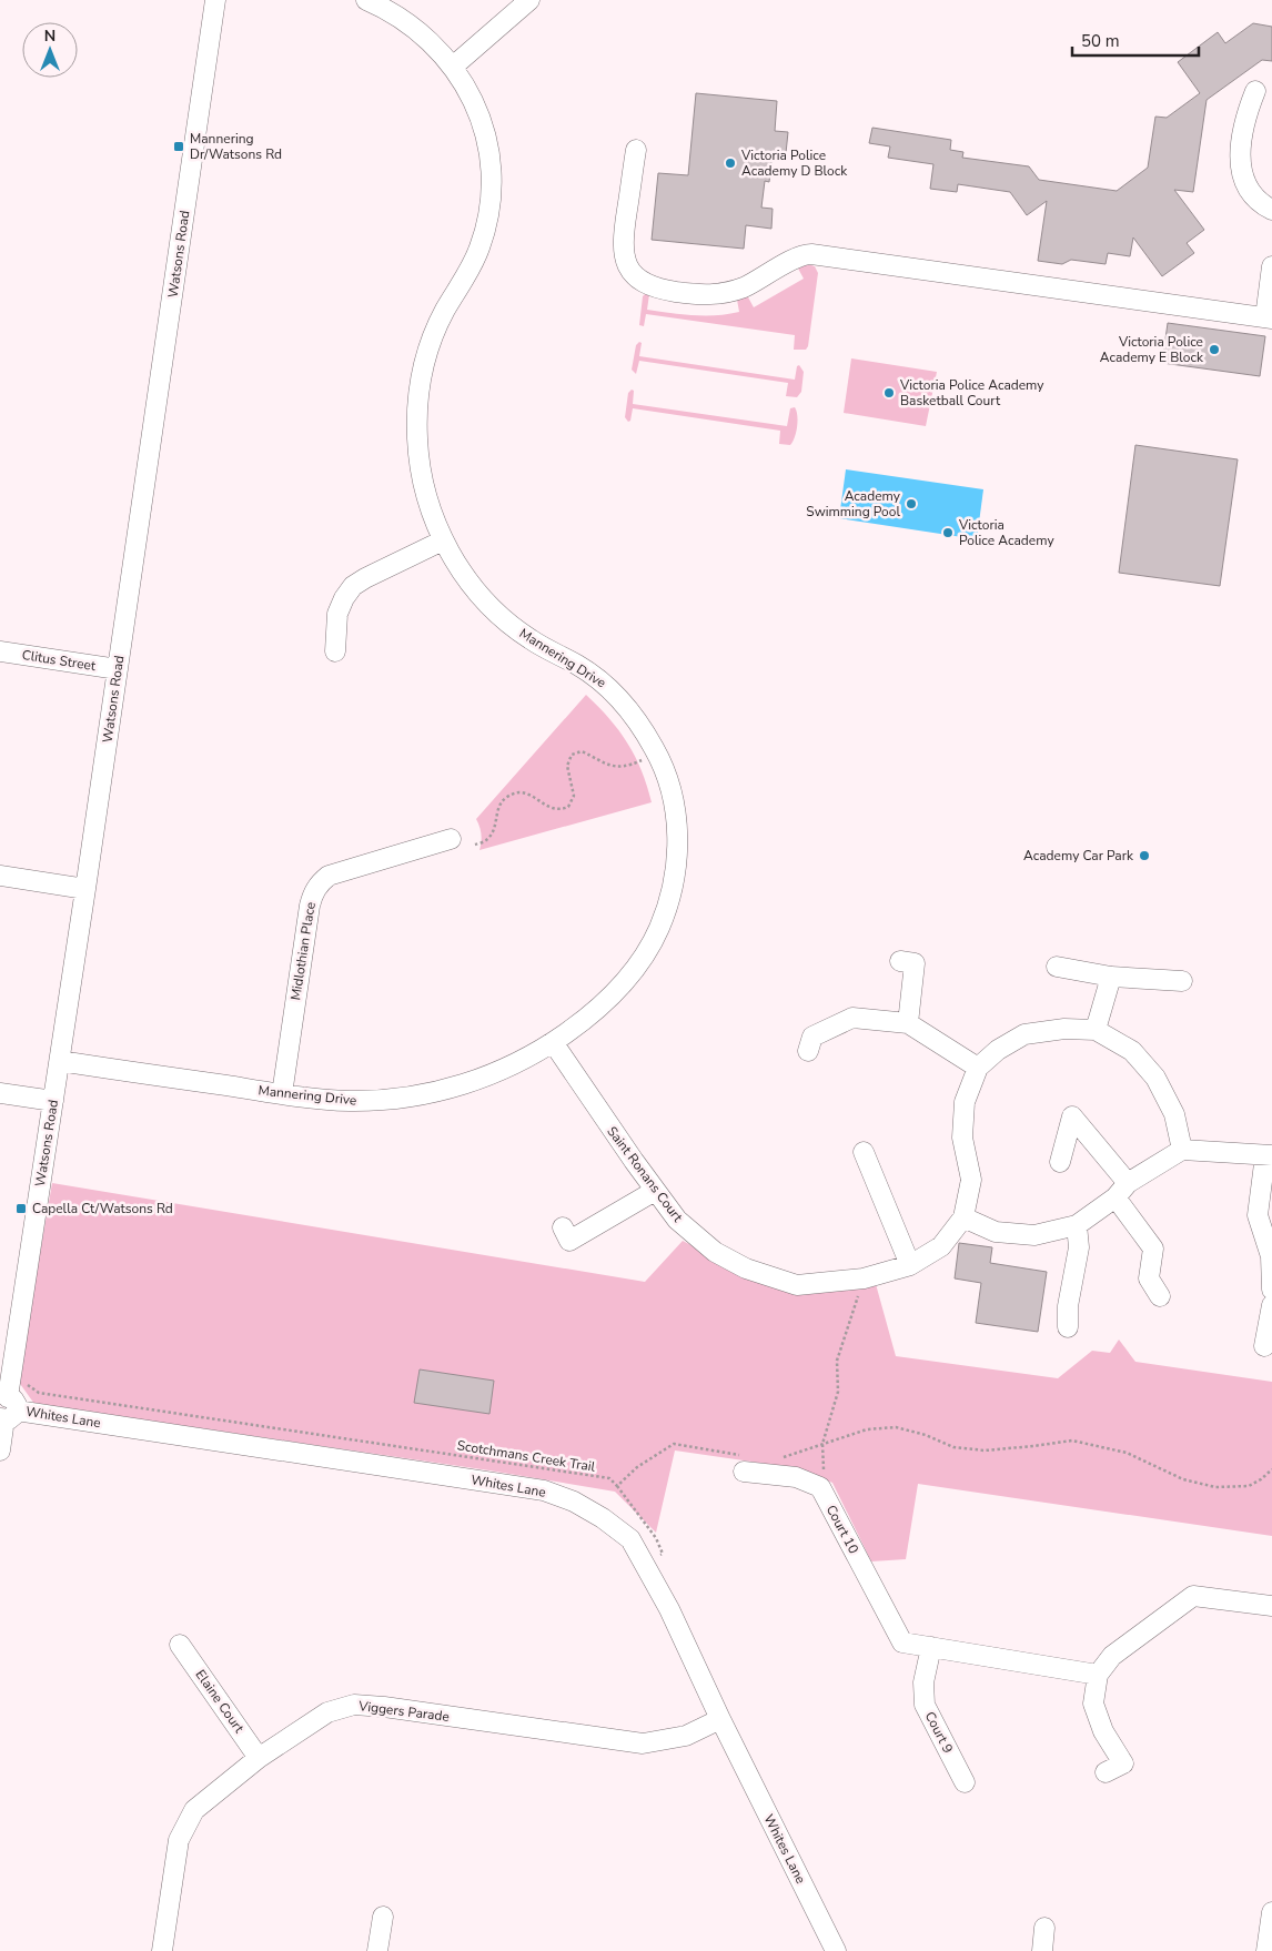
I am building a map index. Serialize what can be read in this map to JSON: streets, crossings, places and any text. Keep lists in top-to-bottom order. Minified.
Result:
{"streets":{"street":["Watsons Road","Mannering Drive","Clitus Street","Midlothian Place","Saint Ronans Court","Whites Lane","Court 10","Elaine Court","Viggers Parade","Court 9"],"path":["Scotchmans Creek Trail"]},"crossings":[["Watsons Road","Mannering Drive"],["Watsons Road","Clitus Street"],["Watsons Road","Whites Lane"],["Watsons Road","Scotchmans Creek Trail"],["Mannering Drive","Midlothian Place"],["Mannering Drive","Saint Ronans Court"],["Whites Lane","Scotchmans Creek Trail"],["Whites Lane","Viggers Parade"],["Court 10","Court 9"],["Elaine Court","Viggers Parade"]],"places":{"transit":["Mannering Dr/Watsons Rd","Capella Ct/Watsons Rd"],"other":["Victoria Police Academy D Block","Victoria Police Academy E Block","Victoria Police Academy Basketball Court","Academy Swimming Pool","Victoria Police Academy","Academy Car Park"]},"scale_bar":"50 m","north":"top"}
